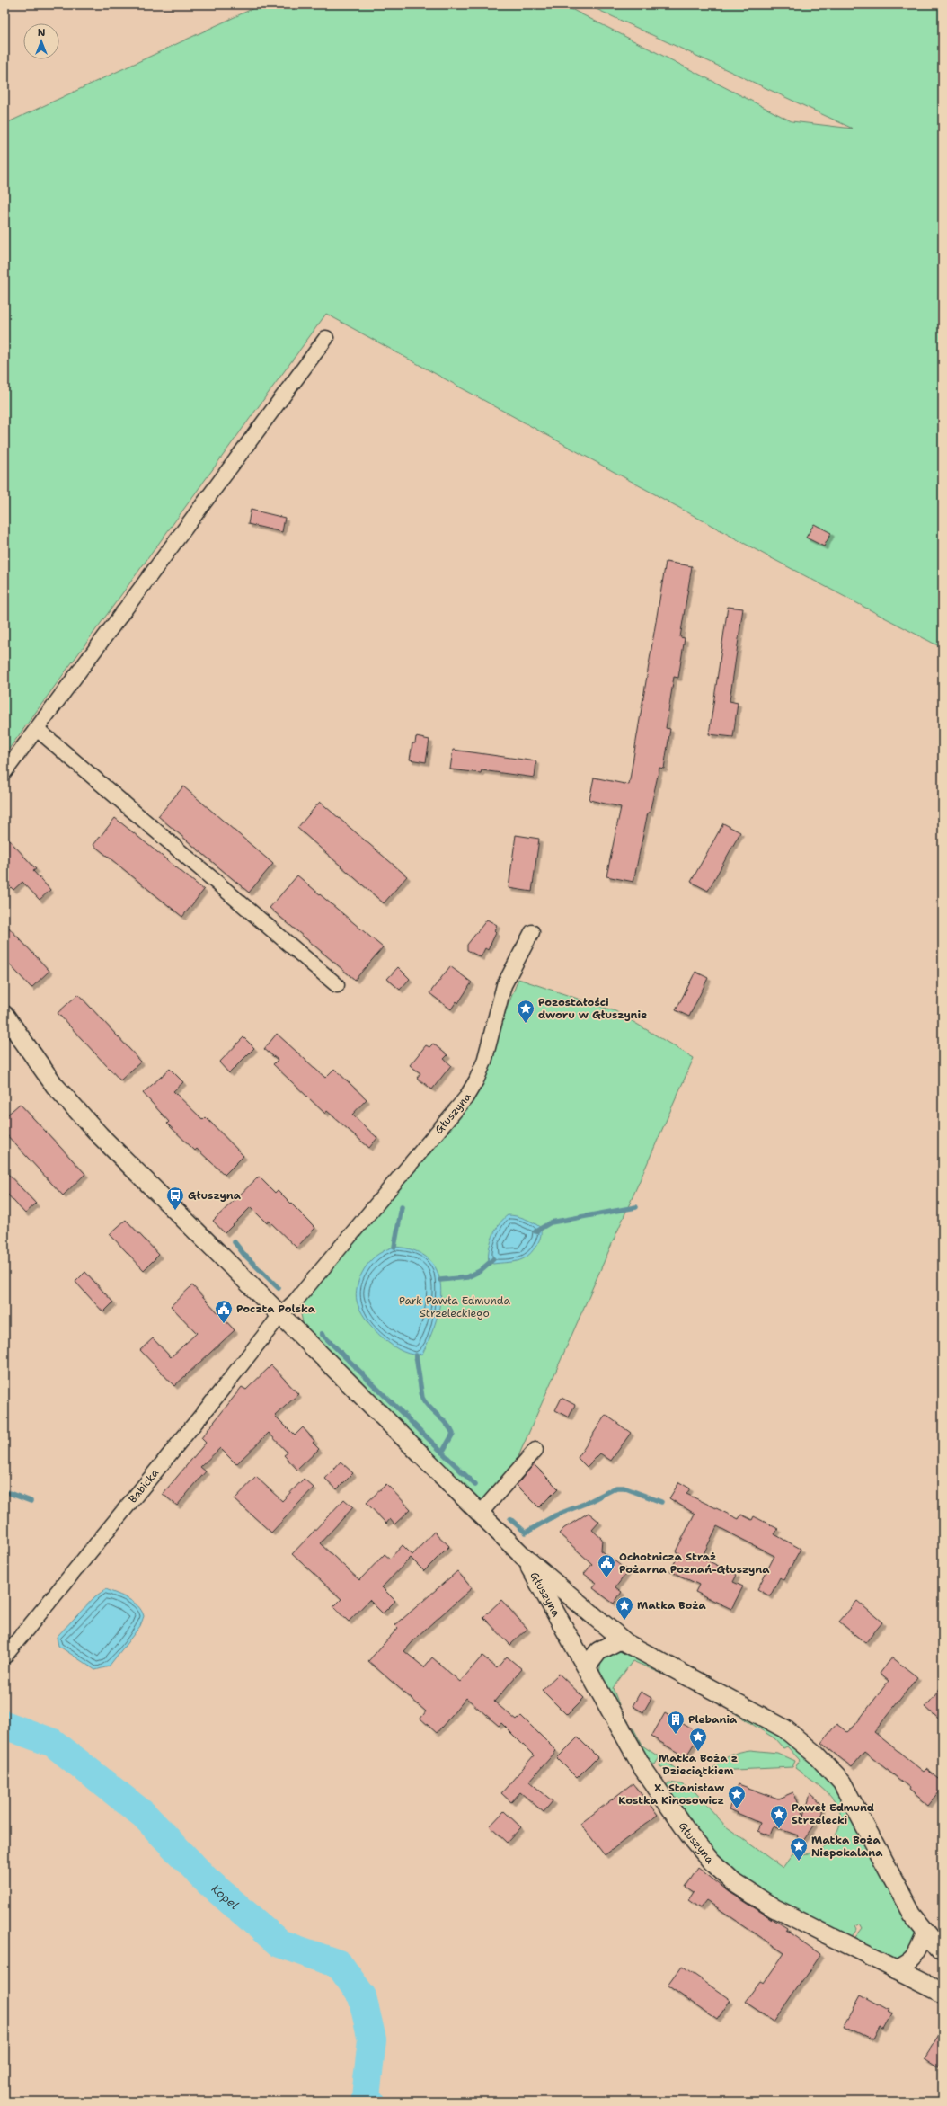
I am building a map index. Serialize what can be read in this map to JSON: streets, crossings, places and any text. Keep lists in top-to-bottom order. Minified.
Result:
{"streets":{"street":["Głuszyna","Babicka"]},"crossings":[["Głuszyna","Babicka"]],"water":["Kopel"],"parks":["Park Pawła Edmunda Strzeleckiego"],"places":{"place":["Pozostałości dworu w Głuszynie","Matka Boża","Matka Boża z Dzieciątkiem","X. Stanisław Kostka Kinosowicz","Paweł Edmund Strzelecki","Matka Boża Niepokalana"],"bus stop":["Głuszyna"],"public building":["Poczta Polska","Ochotnicza Straż Pożarna Poznań-Głuszyna"],"building":["Plebania"]},"north":"top"}
